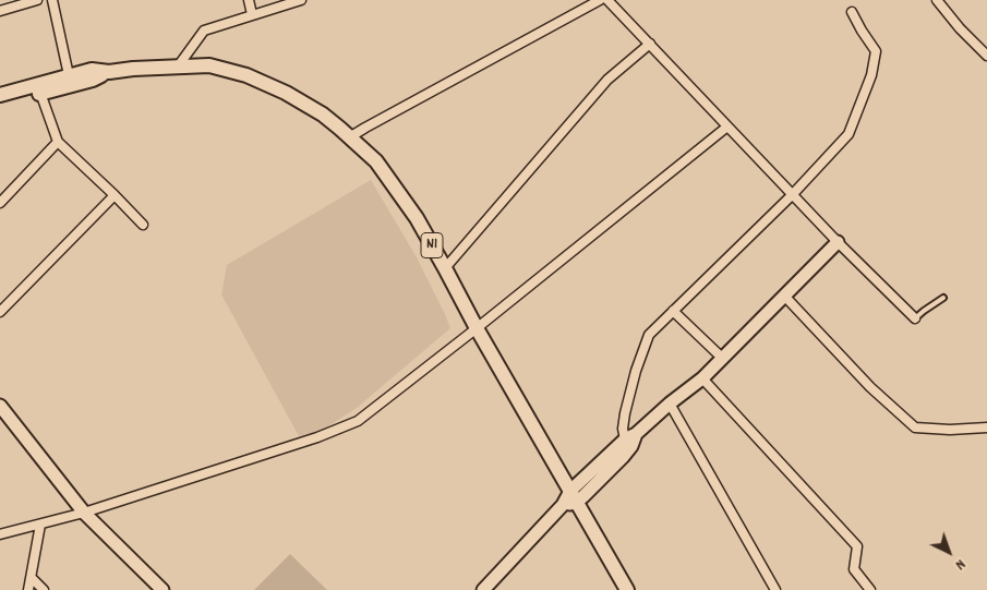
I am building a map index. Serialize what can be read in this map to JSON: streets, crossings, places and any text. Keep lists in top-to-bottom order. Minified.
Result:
{"streets":{"main road":["N1"]},"north":"bottom right"}
